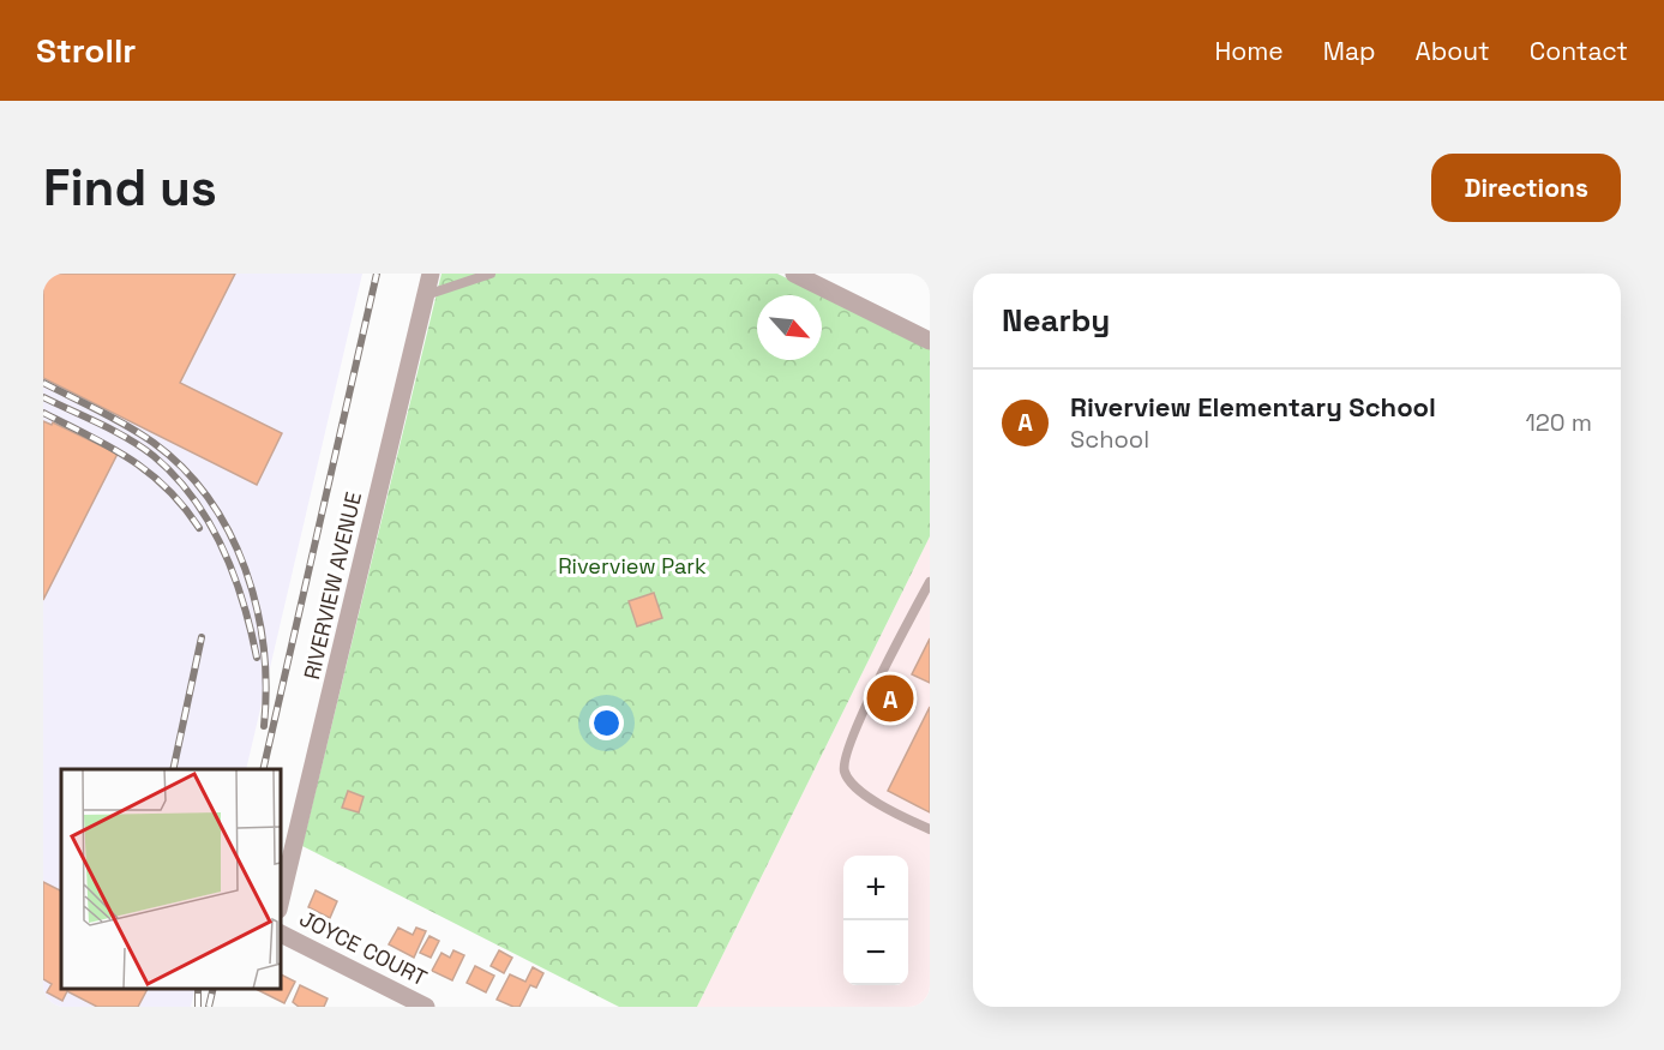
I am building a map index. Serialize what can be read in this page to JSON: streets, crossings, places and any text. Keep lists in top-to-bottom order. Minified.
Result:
{"streets":{"street":["RIVERVIEW AVENUE","JOYCE COURT"]},"parks":["Riverview Park"],"north":"bottom right","page":{"header":"Strollr","nav":["Home","Map","About","Contact"],"buttons":"Directions","title":"Find us","heading":"Nearby","list":[{"mark":"A","name":"Riverview Elementary School","note":"School","value":"120 m"}],"pins":"A","map_buttons":["+","−"]}}
